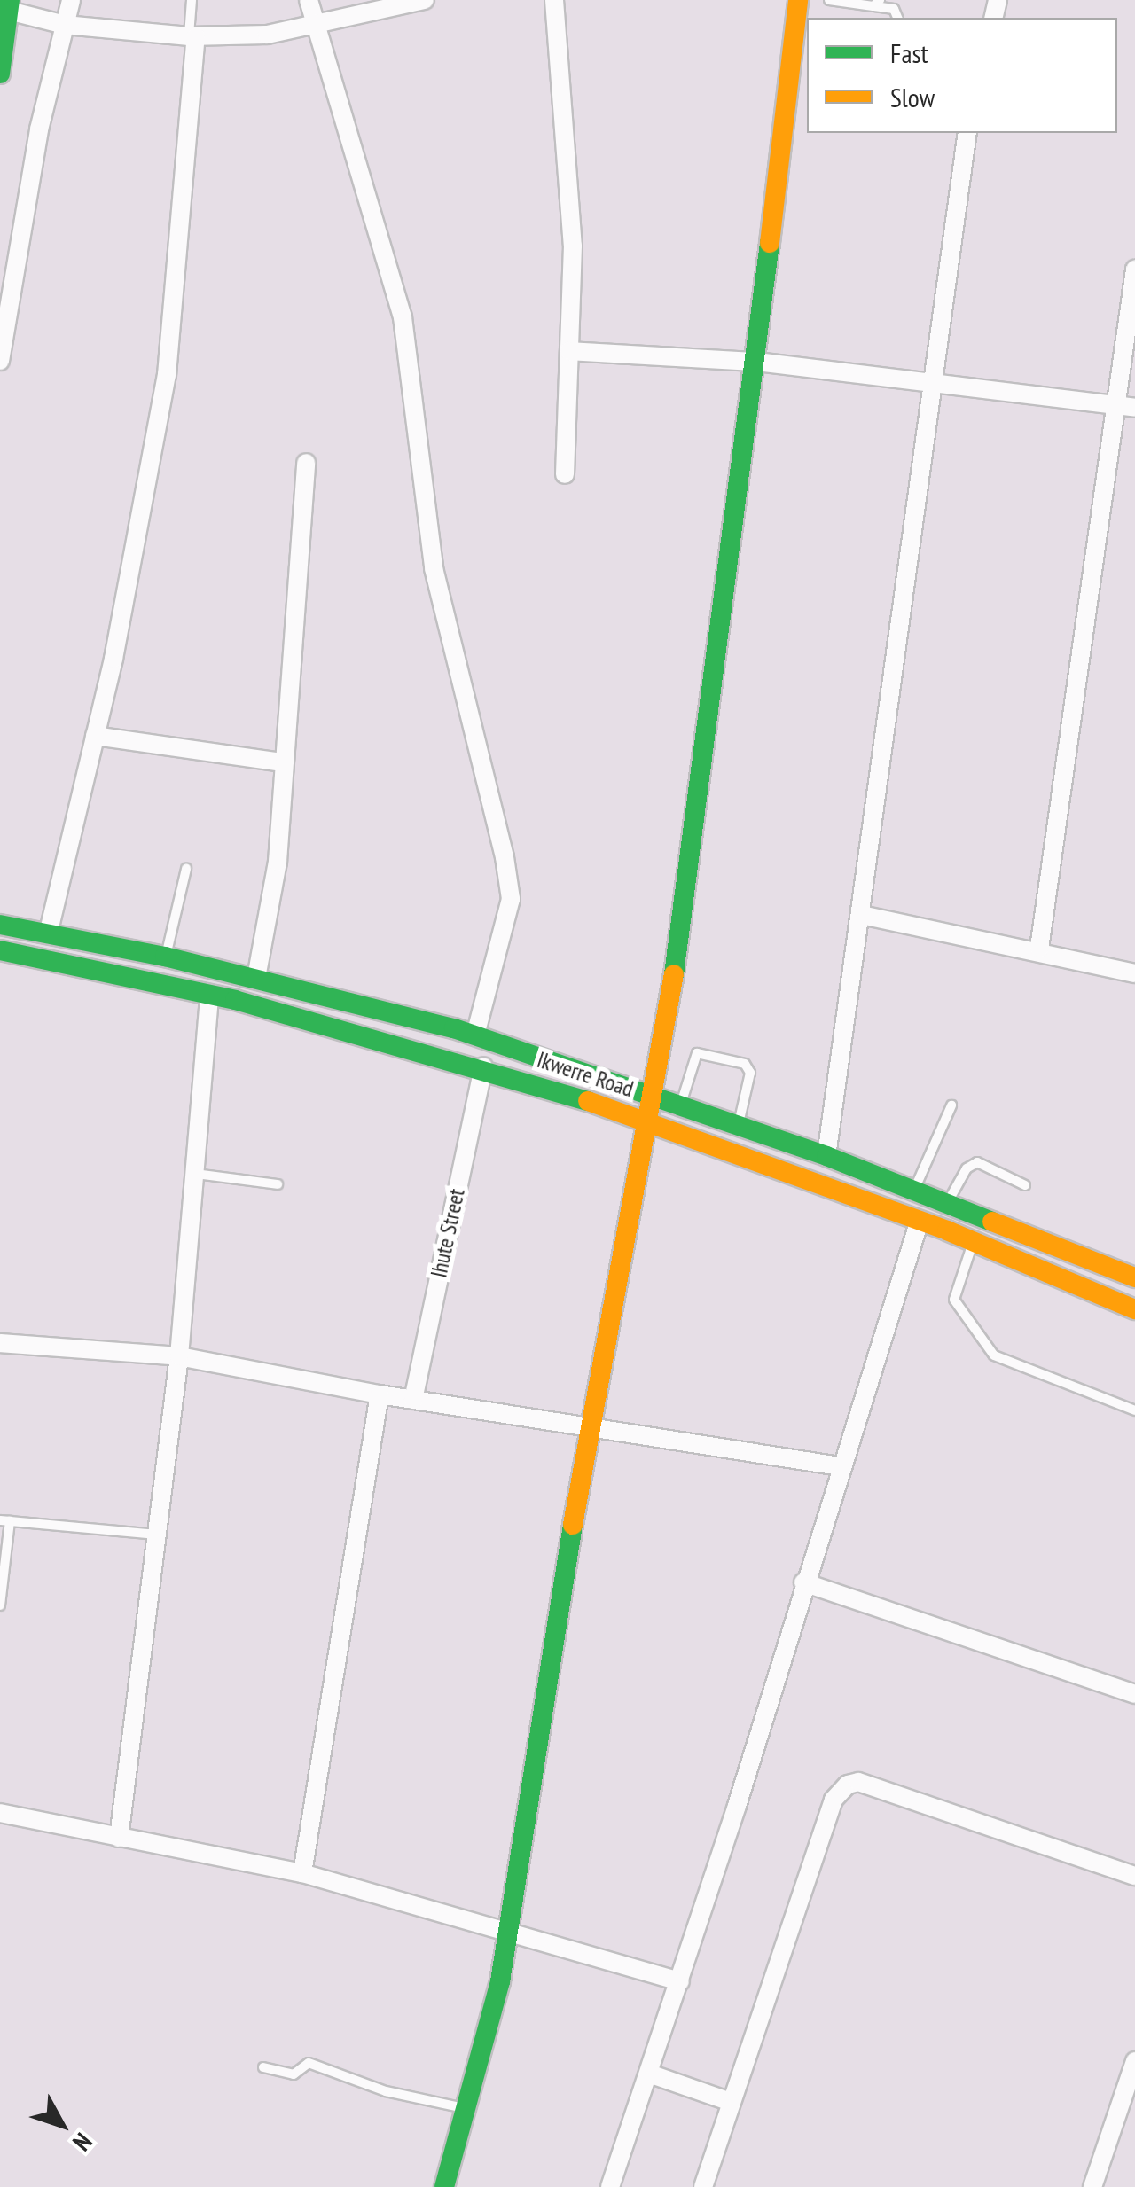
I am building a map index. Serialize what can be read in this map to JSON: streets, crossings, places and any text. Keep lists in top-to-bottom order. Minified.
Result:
{"streets":{"main road":["Ikwerre Road"],"street":["Ihute Street"]},"crossings":[["Ikwerre Road","Ihute Street"]],"legend":["Fast","Slow"],"north":"bottom right"}
